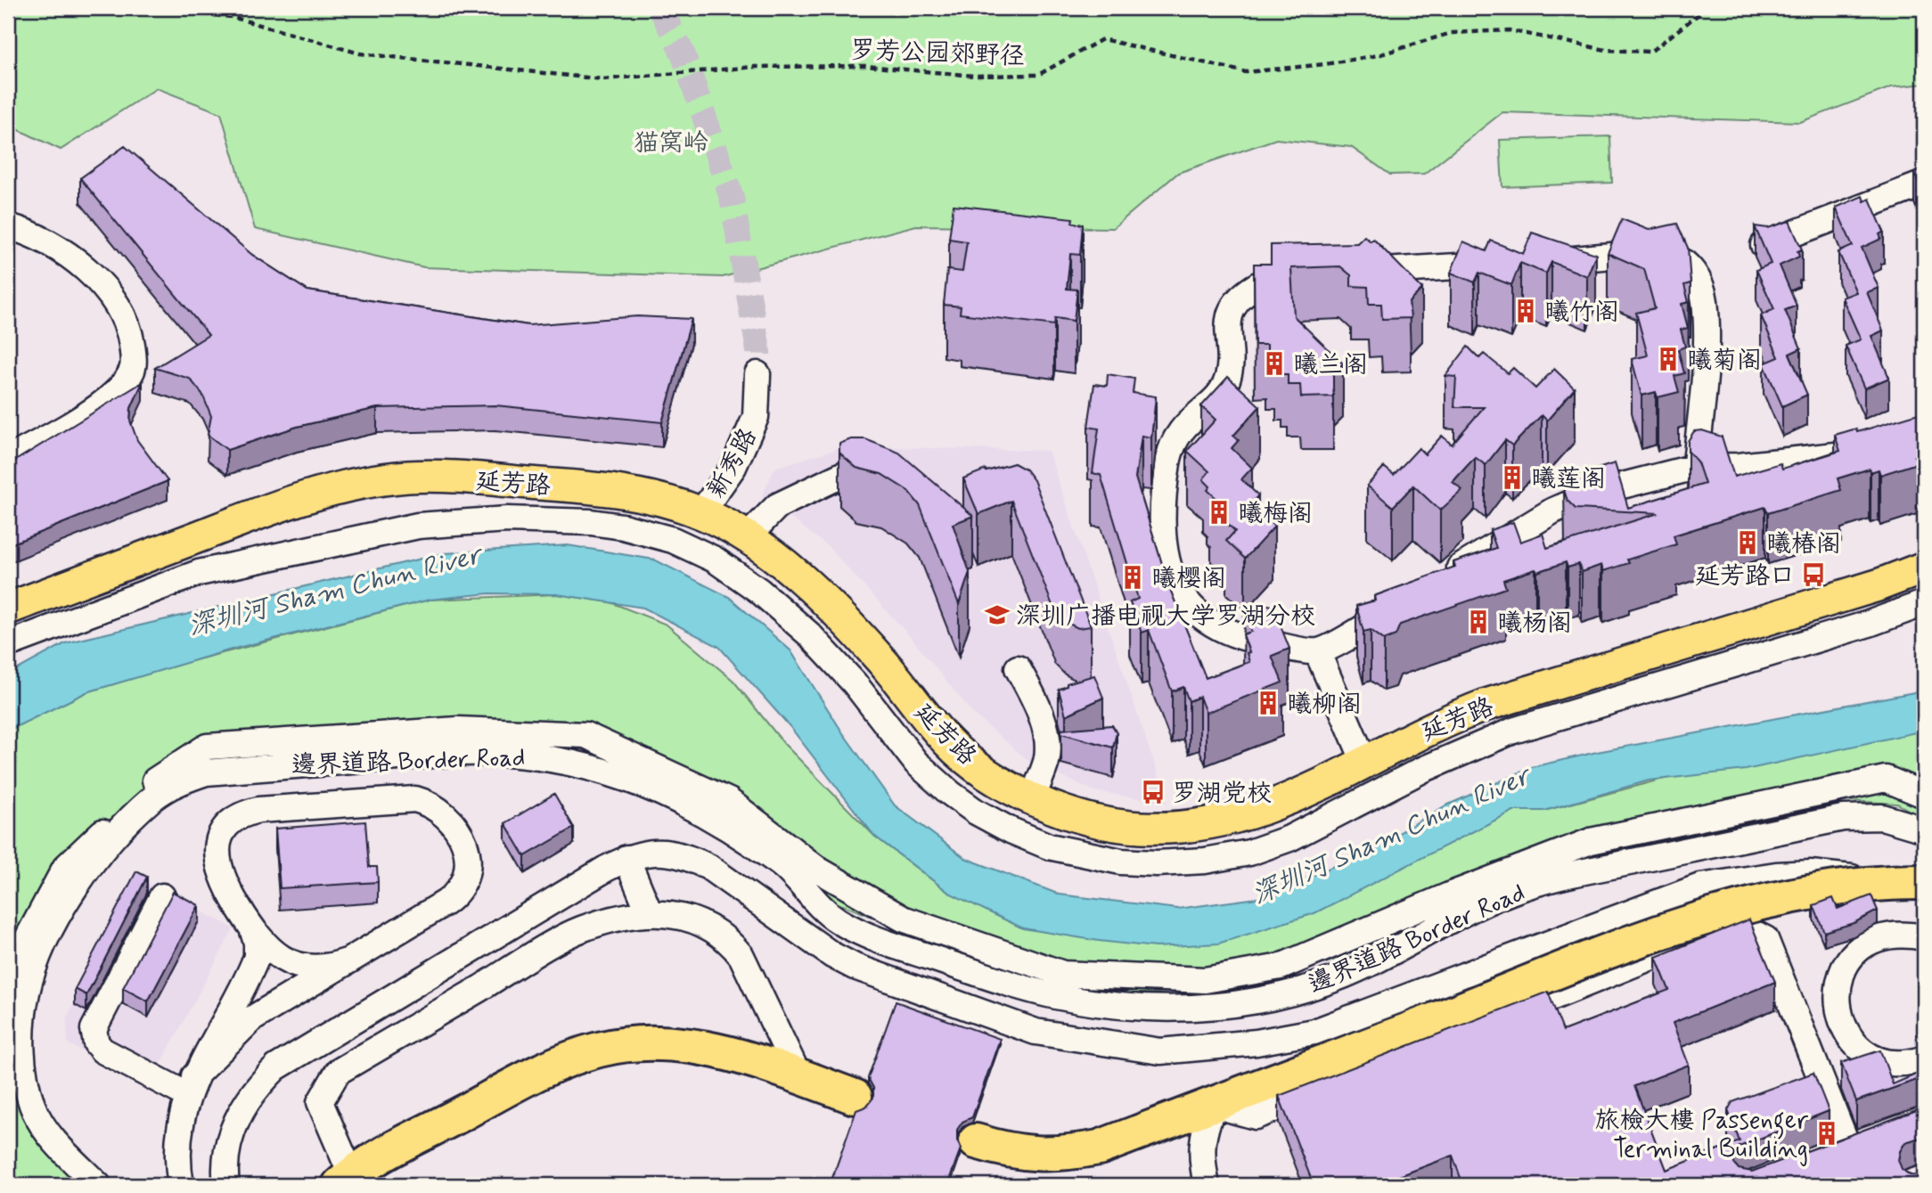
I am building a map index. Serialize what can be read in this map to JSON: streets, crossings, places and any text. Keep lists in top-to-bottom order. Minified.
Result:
{"streets":{"main road":["延芳路"],"street":["新秀路","邊界道路 Border Road"],"path":["罗芳公园郊野径"]},"crossings":[["新秀路","延芳路"]],"water":["深圳河 Sham Chun River"],"parks":["猫窝岭"],"places":{"building":["曦竹阁","曦菊阁","曦兰阁","曦莲阁","曦梅阁","曦椿阁","曦樱阁","曦杨阁","曦柳阁","旅檢大樓 Passenger Terminal Building"],"bus stop":["延芳路口","罗湖党校"],"school or university":["深圳广播电视大学罗湖分校"]}}
